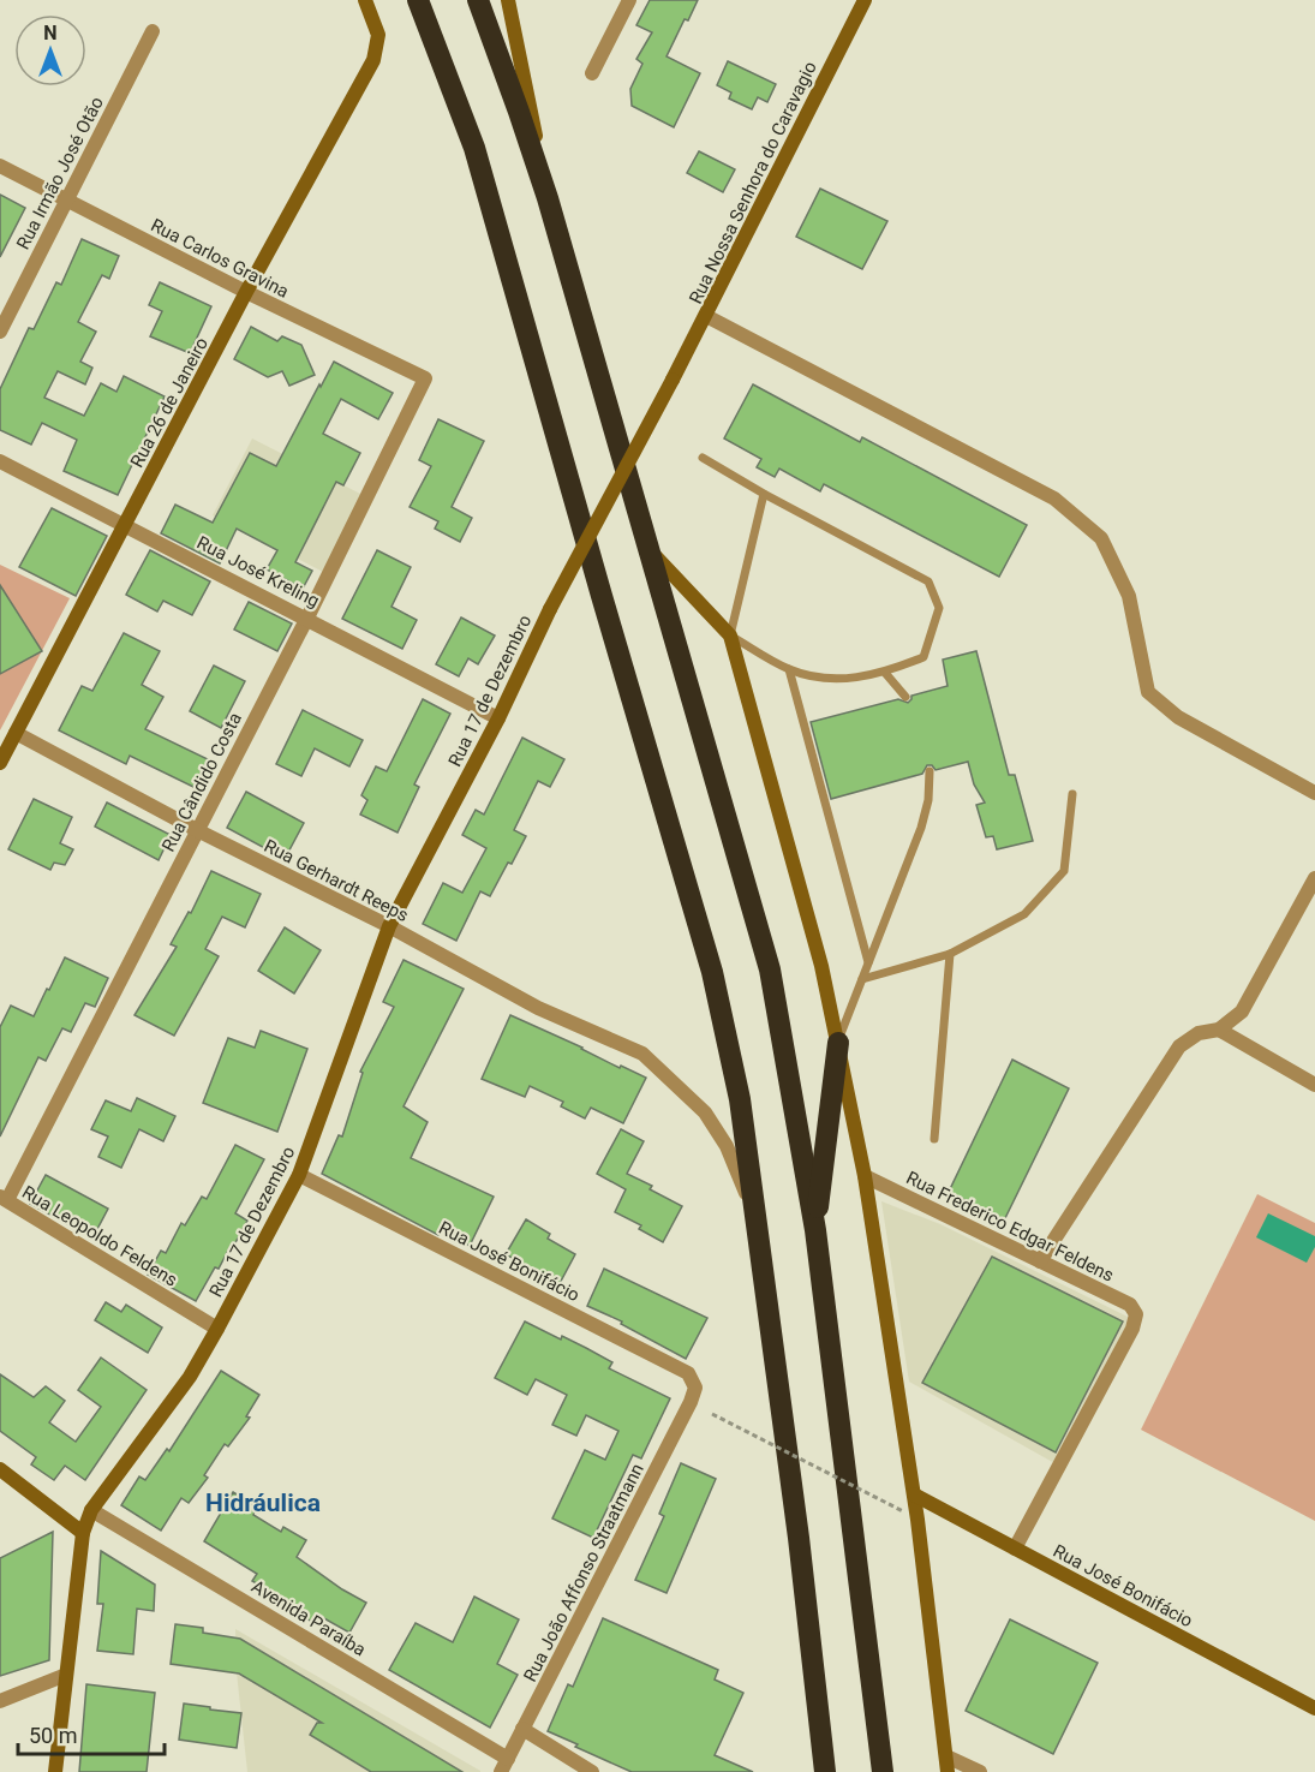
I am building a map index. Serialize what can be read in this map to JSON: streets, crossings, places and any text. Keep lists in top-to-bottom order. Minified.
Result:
{"streets":{"main road":["Rua Nossa Senhora do Caravagio","Rua 26 de Janeiro","Rua 17 de Dezembro","Rua José Bonifácio"],"street":["Rua Irmão José Otão","Rua Carlos Gravina","Rua José Kreling","Rua Cândido Costa","Rua Gerhardt Reeps","Rua Frederico Edgar Feldens","Rua Leopoldo Feldens","Rua João Affonso Straatmann","Avenida Paraíba"]},"crossings":[["Rua Irmão José Otão","Rua Carlos Gravina"],["Rua Nossa Senhora do Caravagio","Rua 17 de Dezembro"],["Rua Carlos Gravina","Rua 26 de Janeiro"],["Rua Carlos Gravina","Rua Cândido Costa"],["Rua 26 de Janeiro","Rua José Kreling"],["Rua 26 de Janeiro","Rua Gerhardt Reeps"],["Rua José Kreling","Rua 17 de Dezembro"],["Rua José Kreling","Rua Cândido Costa"],["Rua 17 de Dezembro","Rua Gerhardt Reeps"],["Rua 17 de Dezembro","Rua Leopoldo Feldens"],["Rua 17 de Dezembro","Rua José Bonifácio"],["Rua 17 de Dezembro","Avenida Paraíba"],["Rua Cândido Costa","Rua Gerhardt Reeps"],["Rua Cândido Costa","Rua Leopoldo Feldens"],["Rua Frederico Edgar Feldens","Rua José Bonifácio"],["Rua José Bonifácio","Rua João Affonso Straatmann"],["Rua João Affonso Straatmann","Avenida Paraíba"]],"districts":["Hidráulica"],"scale_bar":"50 m","north":"top"}
